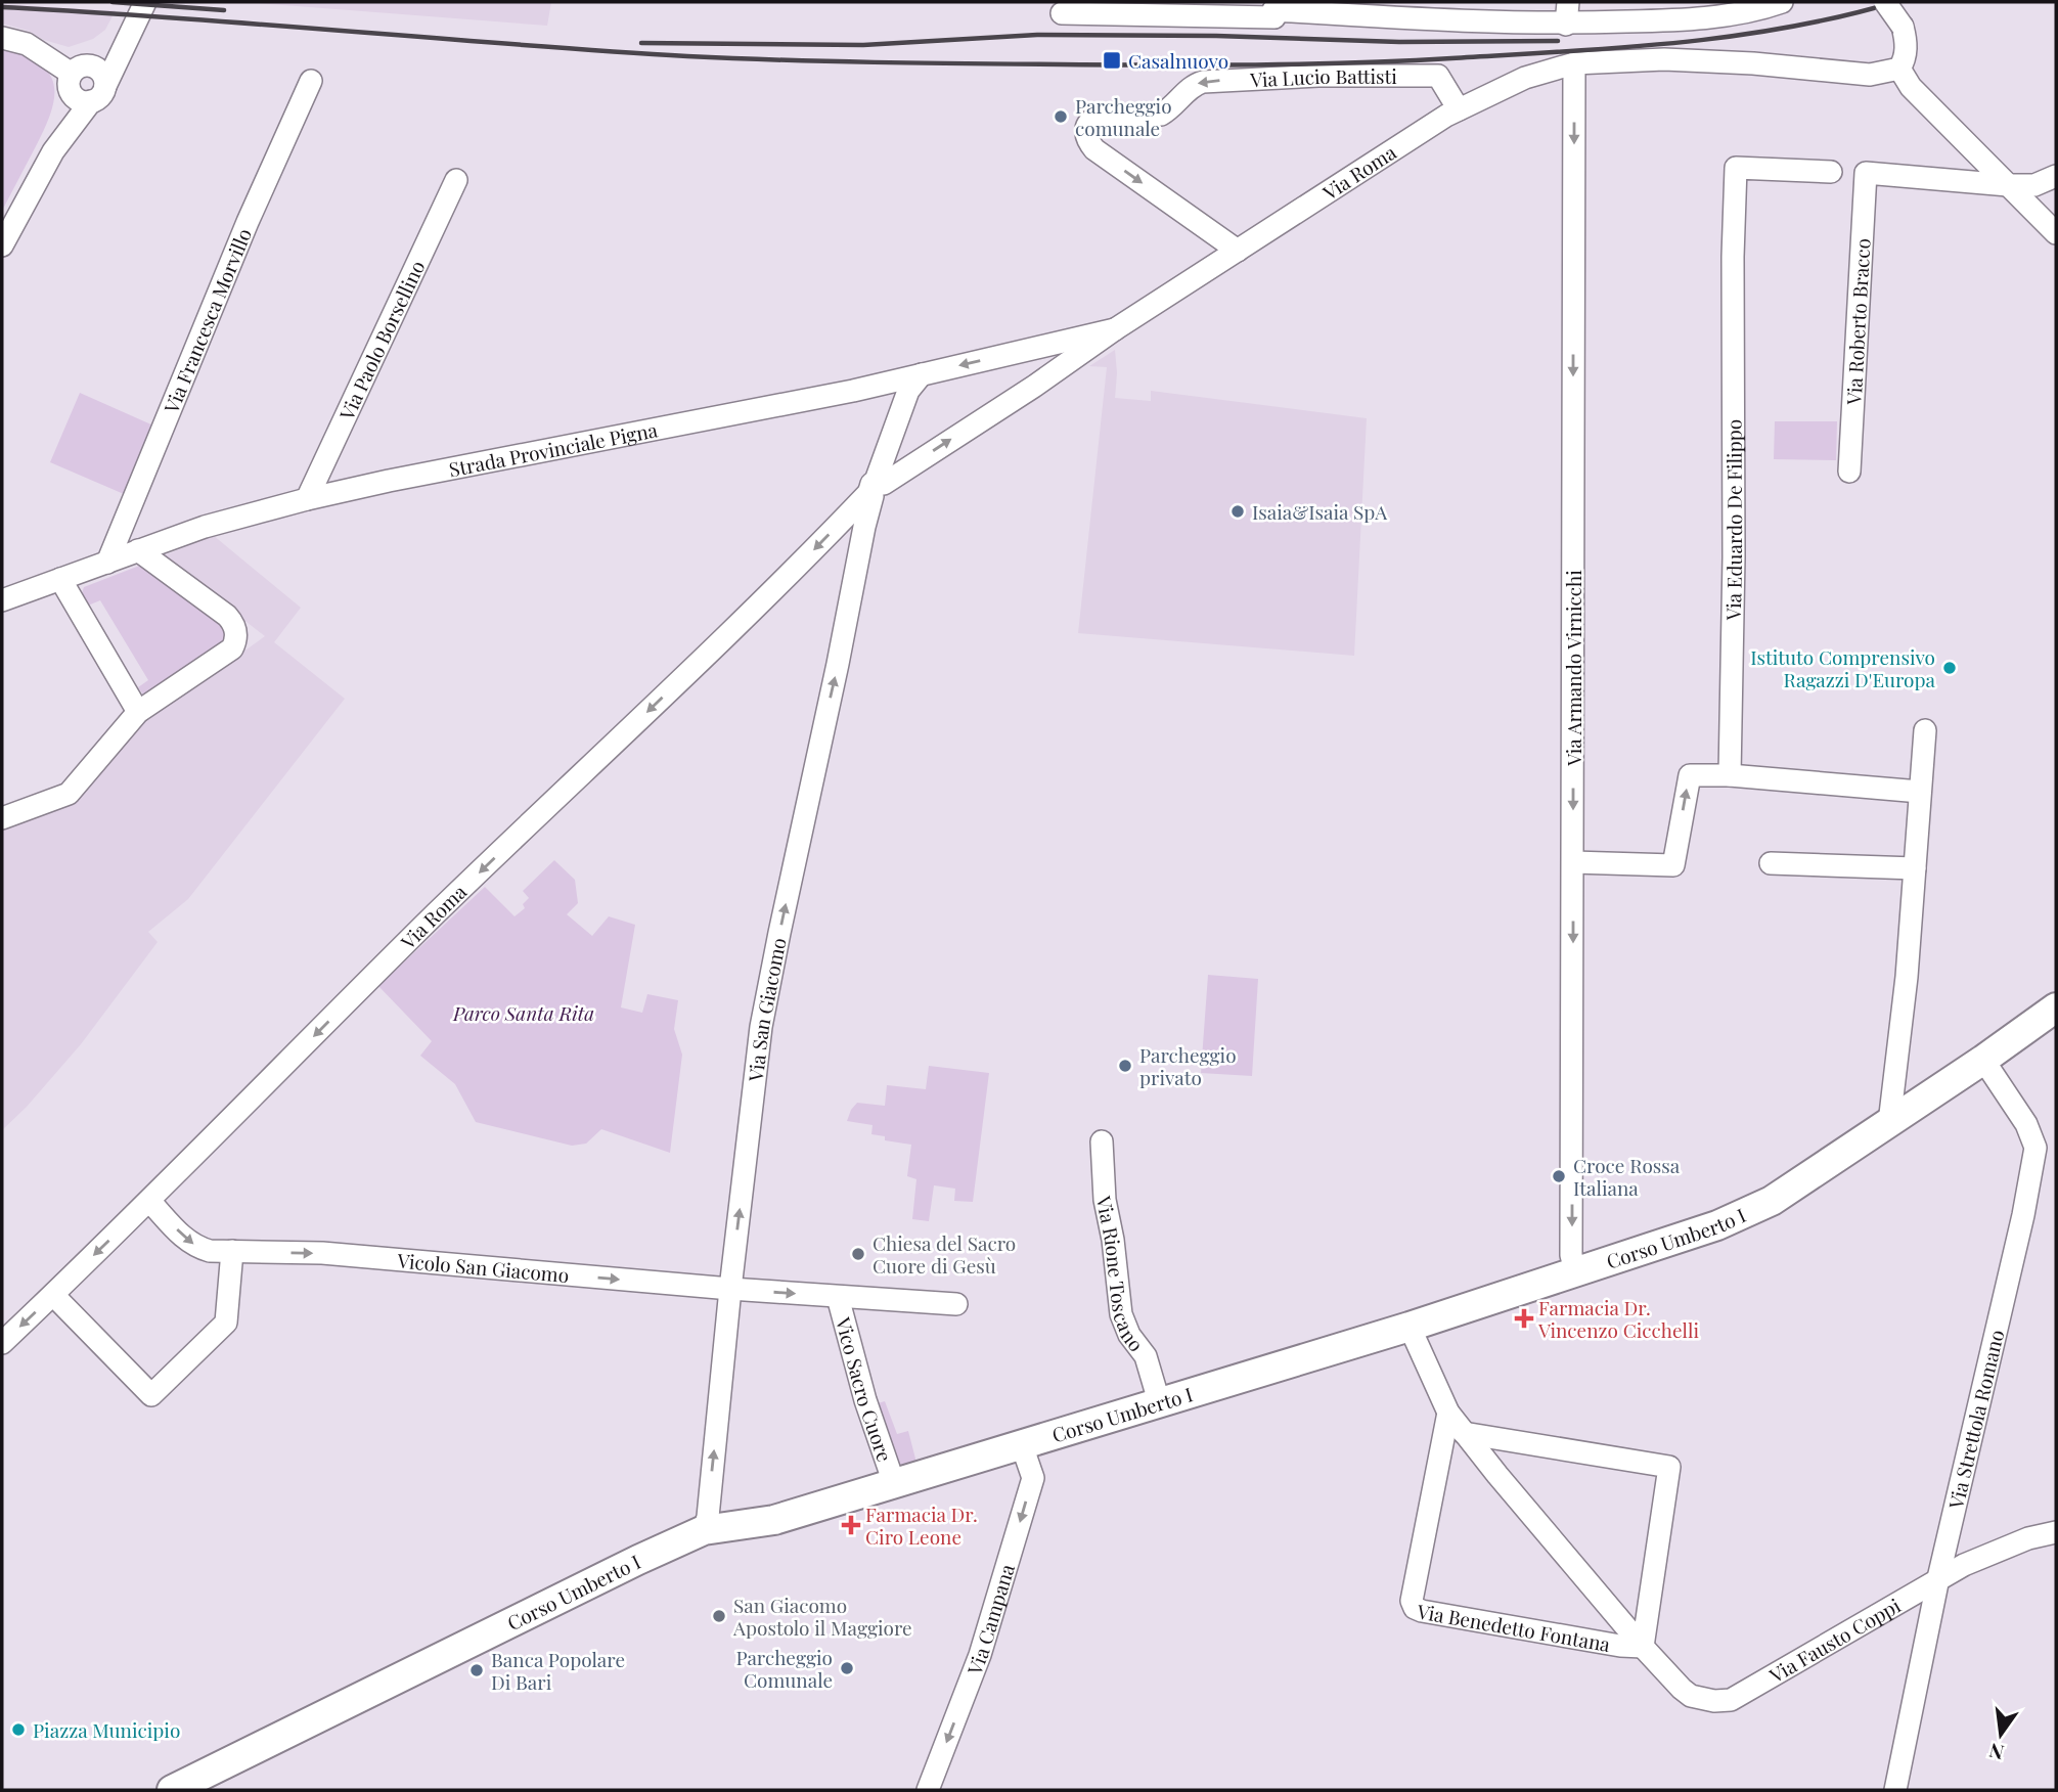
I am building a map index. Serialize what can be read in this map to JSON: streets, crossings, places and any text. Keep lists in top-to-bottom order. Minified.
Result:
{"streets":{"main road":["Corso Umberto I"],"street":["Via Lucio Battisti","Via Roma","Via Francesca Morvillo","Via Roberto Bracco","Via Paolo Borsellino","Strada Provinciale Pigna","Via Eduardo De Filippo","Via Armando Virnicchi","Via San Giacomo","Vicolo San Giacomo","Via Rione Toscano","Vico Sacro Cuore","Via Strettola Romano","Via Campana","Via Benedetto Fontana","Via Fausto Coppi"]},"crossings":[["Via Lucio Battisti","Via Roma"],["Via Roma","Strada Provinciale Pigna"],["Via Roma","Via Armando Virnicchi"],["Via Roma","Via San Giacomo"],["Via Roma","Vicolo San Giacomo"],["Via Francesca Morvillo","Strada Provinciale Pigna"],["Via Paolo Borsellino","Strada Provinciale Pigna"],["Via Armando Virnicchi","Corso Umberto I"],["Via San Giacomo","Corso Umberto I"],["Via San Giacomo","Vicolo San Giacomo"],["Corso Umberto I","Via Rione Toscano"],["Corso Umberto I","Vico Sacro Cuore"],["Corso Umberto I","Via Strettola Romano"],["Corso Umberto I","Via Campana"],["Corso Umberto I","Via Benedetto Fontana"],["Vicolo San Giacomo","Vico Sacro Cuore"],["Via Strettola Romano","Via Fausto Coppi"],["Via Benedetto Fontana","Via Fausto Coppi"]],"one_way":["Via Armando Virnicchi","Via San Giacomo","Vicolo San Giacomo","Via Campana"],"parks":["Parco Santa Rita"],"places":{"transit":["Casalnuovo"],"other":["Parcheggio comunale","Isaia&Isaia SpA","Istituto Comprensivo Ragazzi D'Europa","Parcheggio privato","Croce Rossa Italiana","Chiesa del Sacro Cuore di Gesù","San Giacomo Apostolo il Maggiore","Parcheggio Comunale","Banca Popolare Di Bari","Piazza Municipio"],"health":["Farmacia Dr. Vincenzo Cicchelli","Farmacia Dr. Ciro Leone"]},"north":"bottom"}
